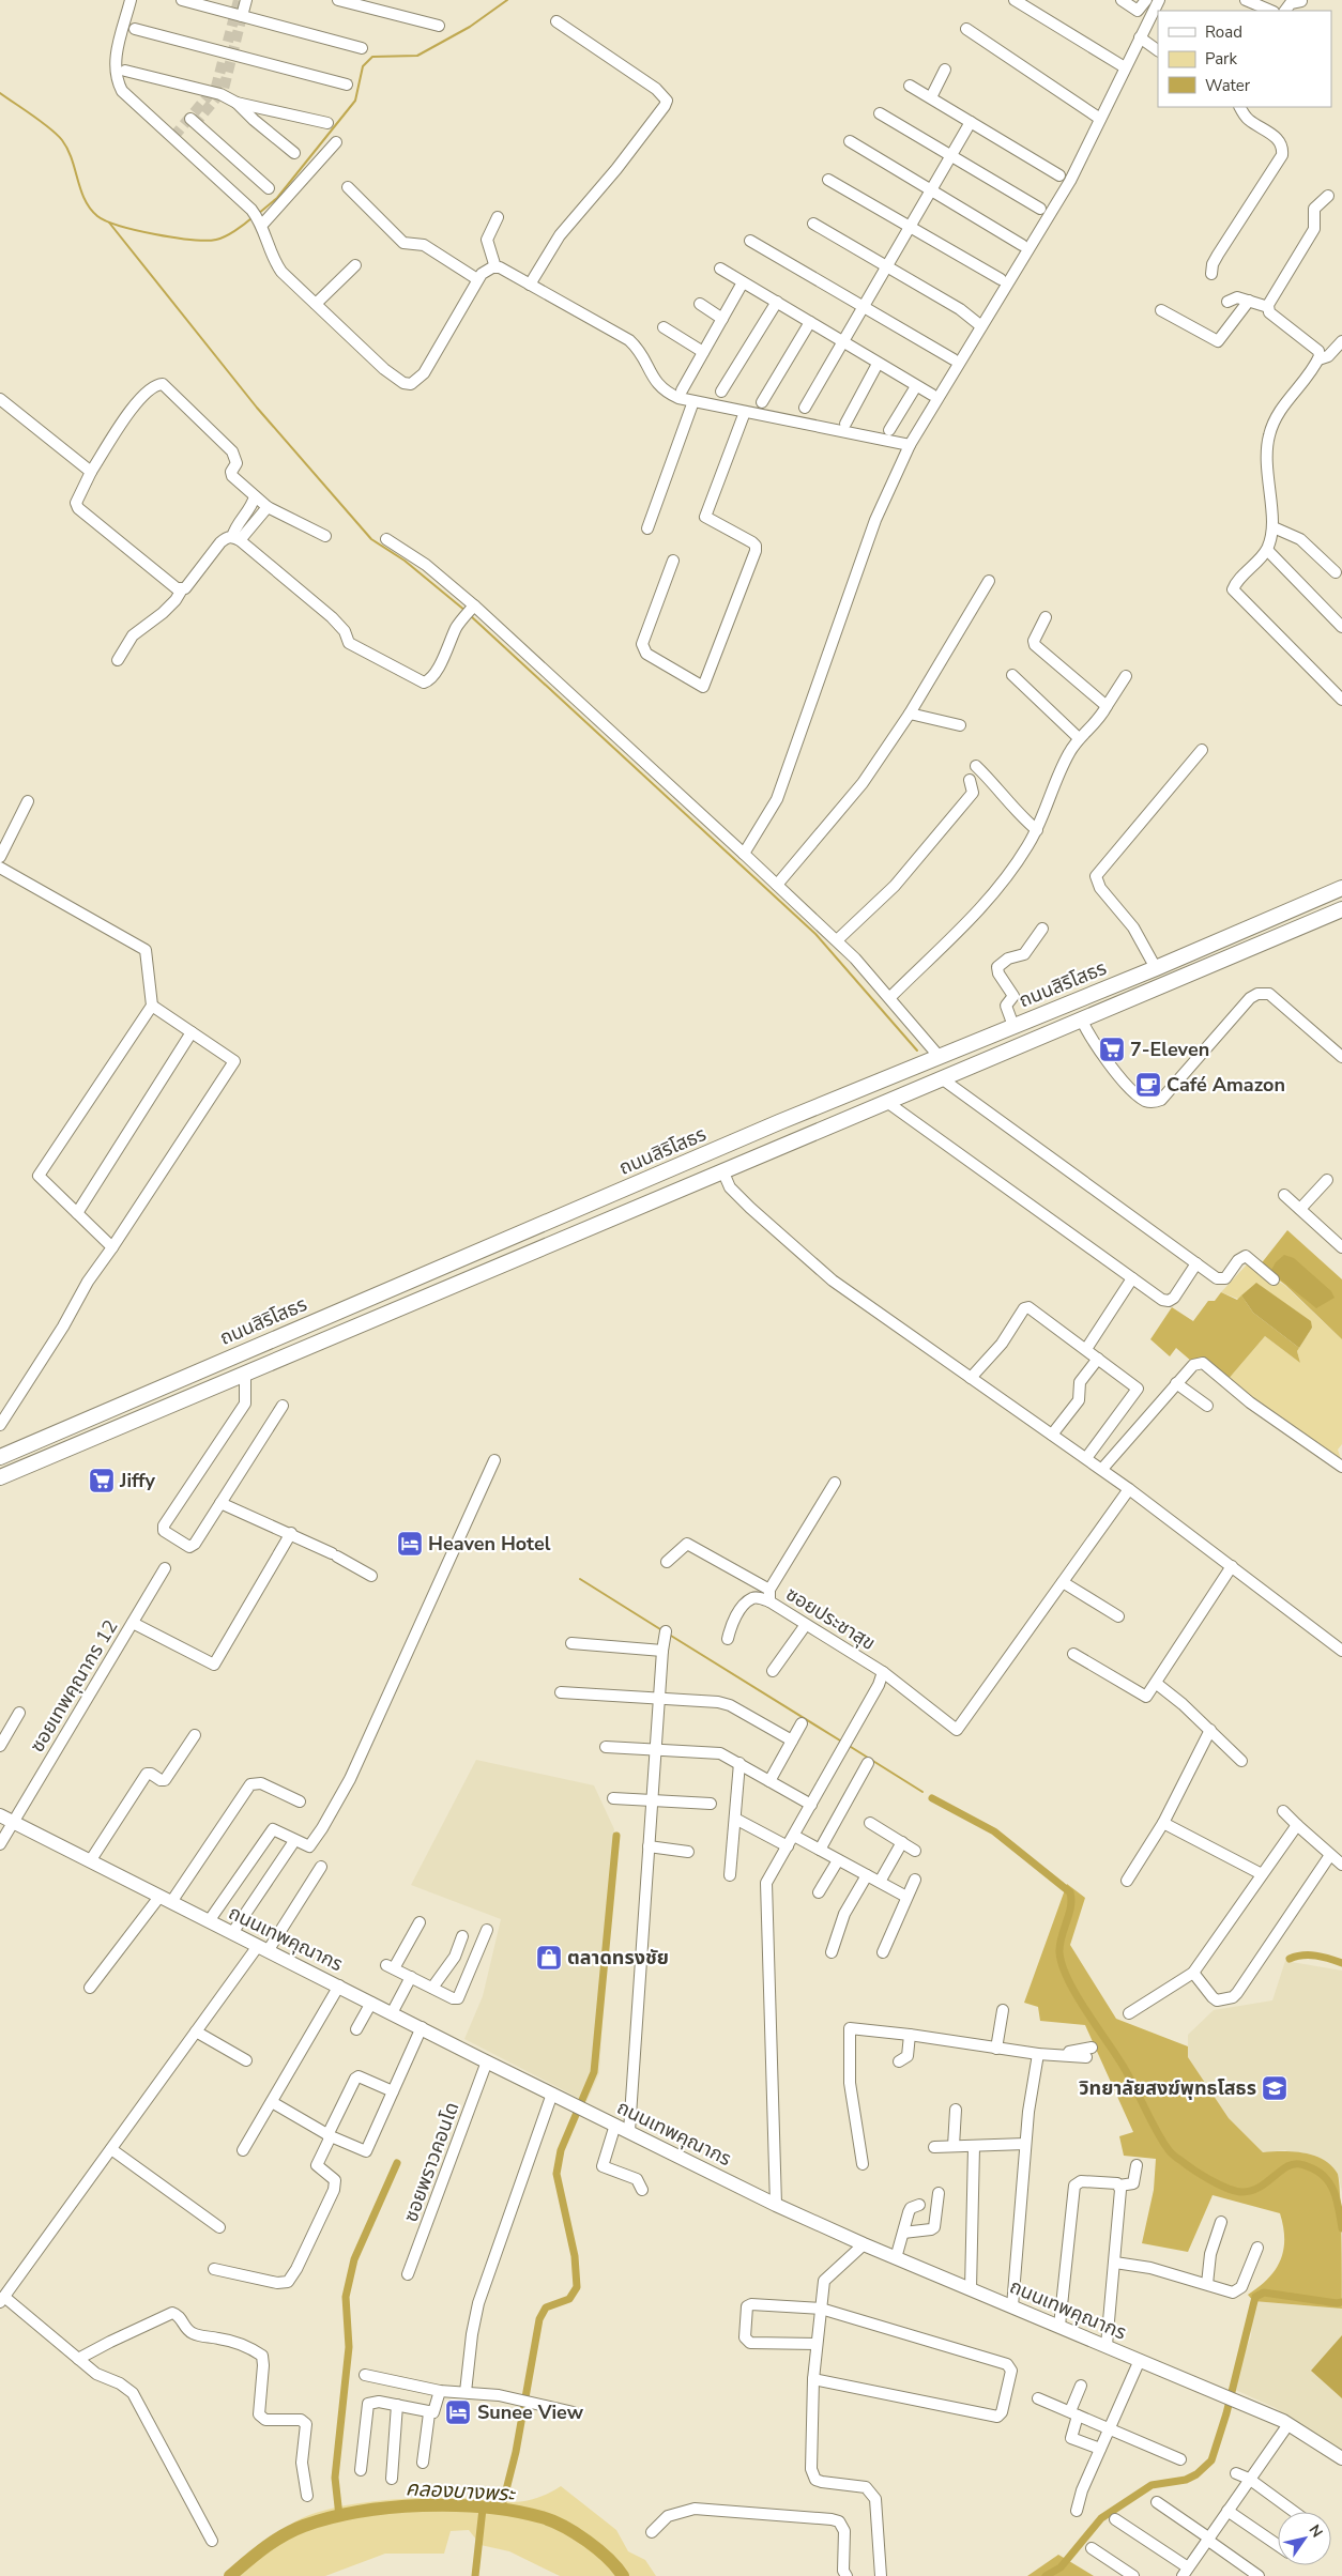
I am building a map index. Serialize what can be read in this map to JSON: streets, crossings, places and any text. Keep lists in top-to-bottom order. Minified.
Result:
{"streets":{"highway":["ถนนสิริโสธร"],"main road":["ถนนเทพคุณากร"],"street":["ซอยประชาสุข","ซอยเทพคุณากร 12","ซอยพราวคอนโด"]},"crossings":[["ซอยเทพคุณากร 12","ถนนเทพคุณากร"],["ถนนเทพคุณากร","ซอยพราวคอนโด"]],"water":["คลองบางพระ"],"places":{"supermarket":["7-Eleven","Jiffy"],"cafe":["Café Amazon"],"hotel":["Heaven Hotel","Sunee View"],"shop":["ตลาดทรงชัย"],"school or university":["วิทยาลัยสงฆ์พุทธโสธร"]},"legend":["Road","Park","Water"],"north":"top right"}
